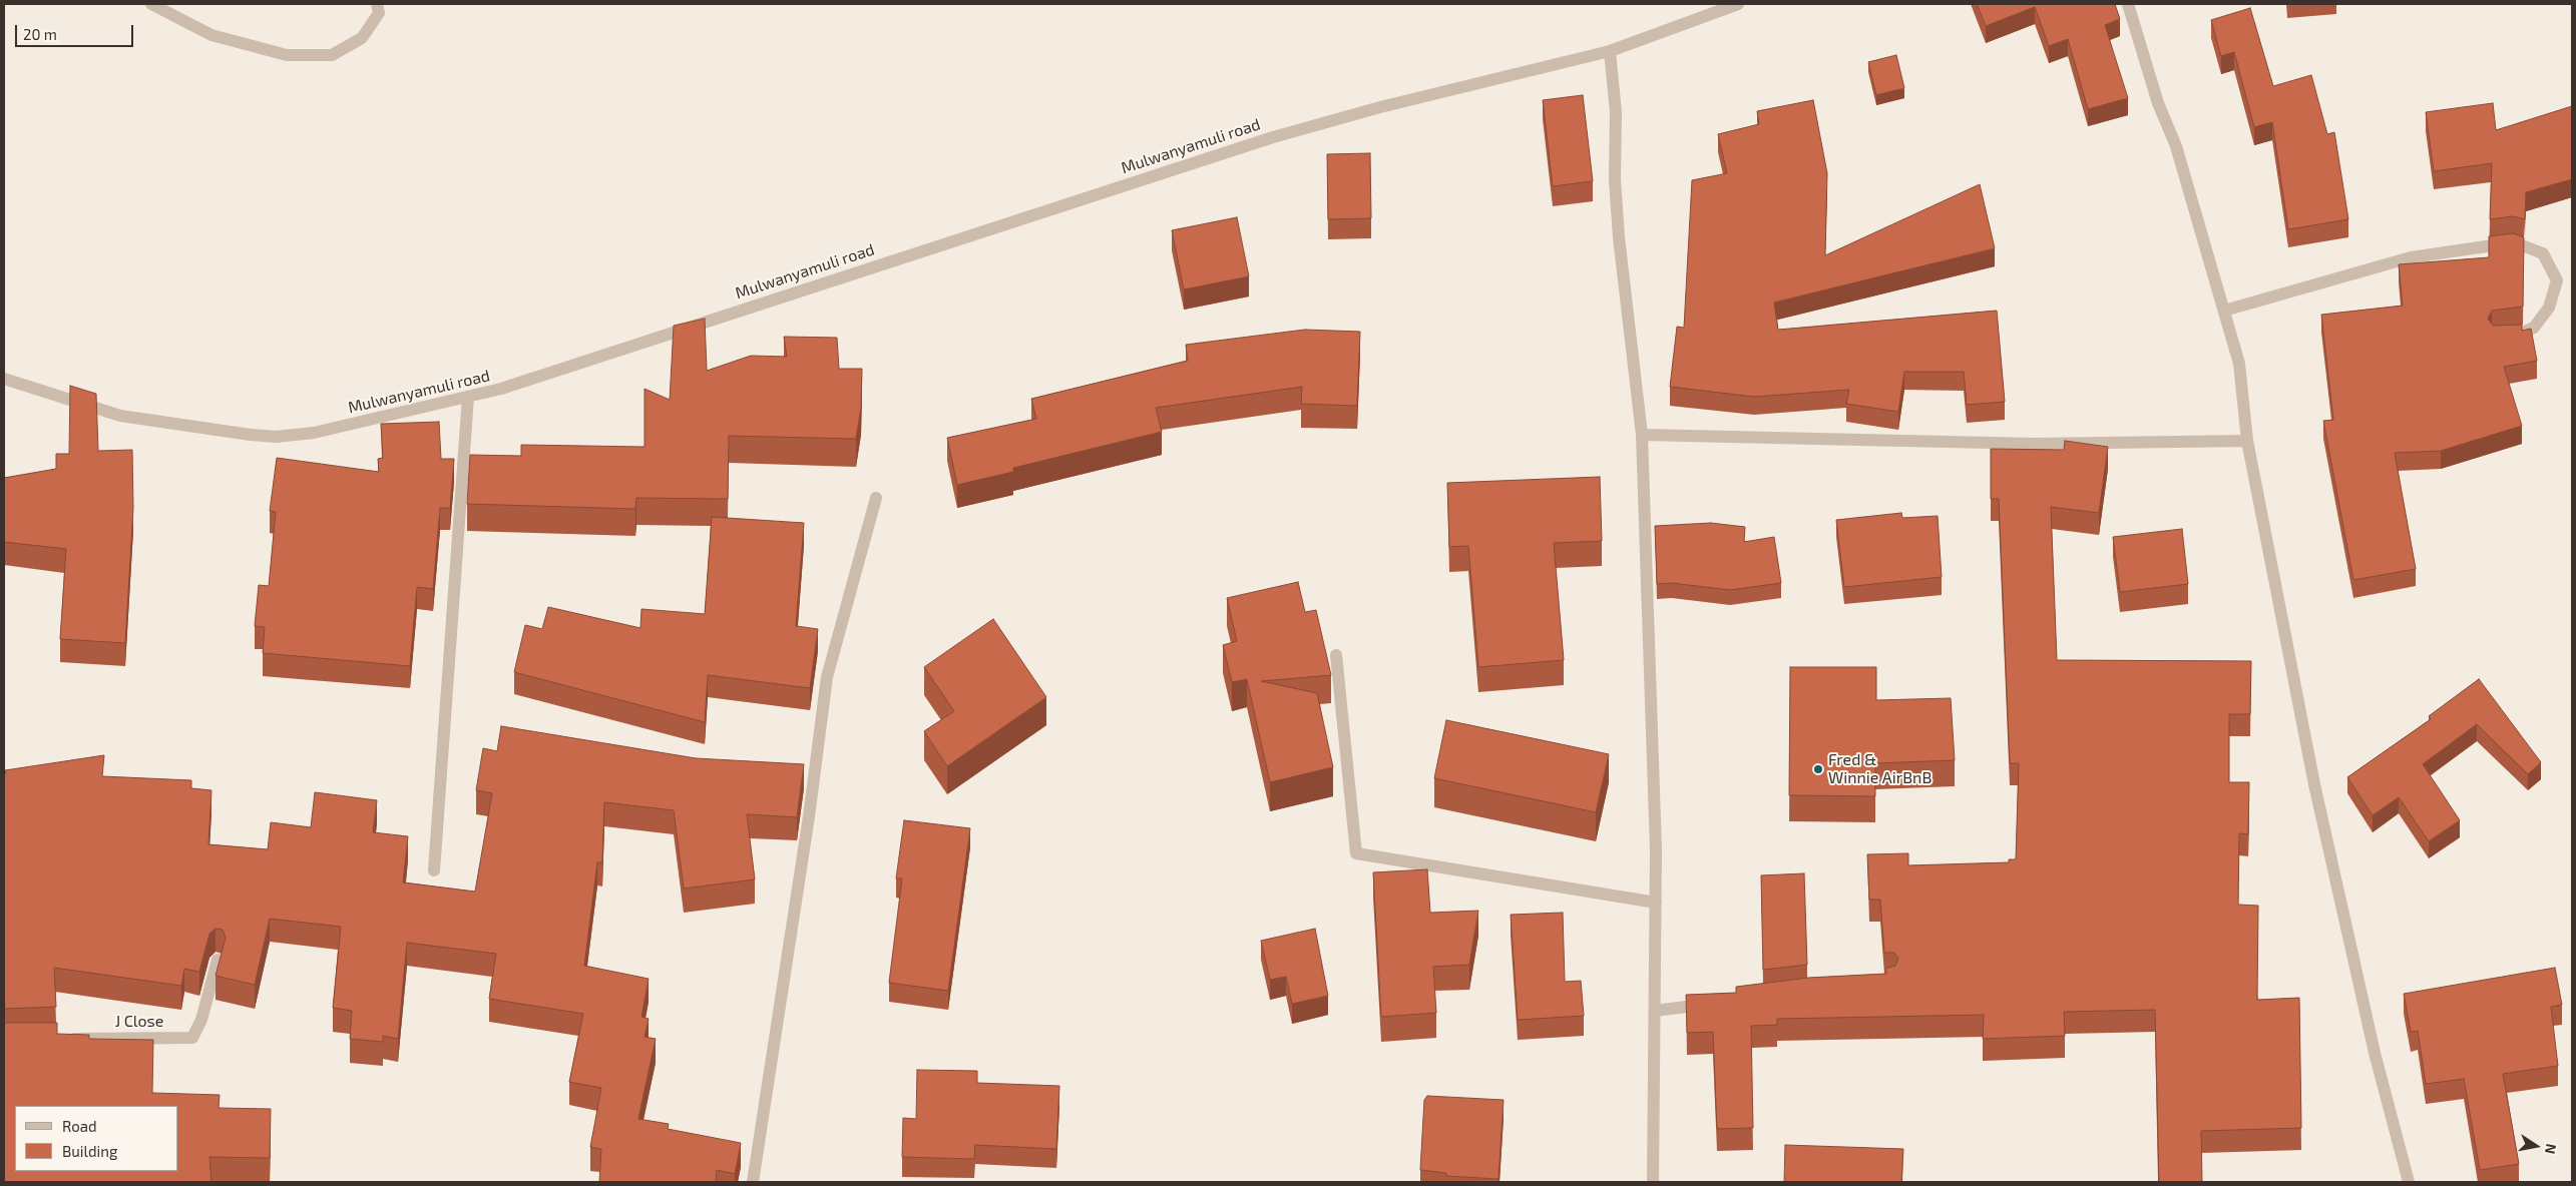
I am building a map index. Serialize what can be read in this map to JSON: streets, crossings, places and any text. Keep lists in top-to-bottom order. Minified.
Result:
{"streets":{"street":["Mulwanyamuli road","J Close"]},"places":["Fred & Winnie AirBnB"],"legend":["Road","Building"],"scale_bar":"20 m","north":"right"}
